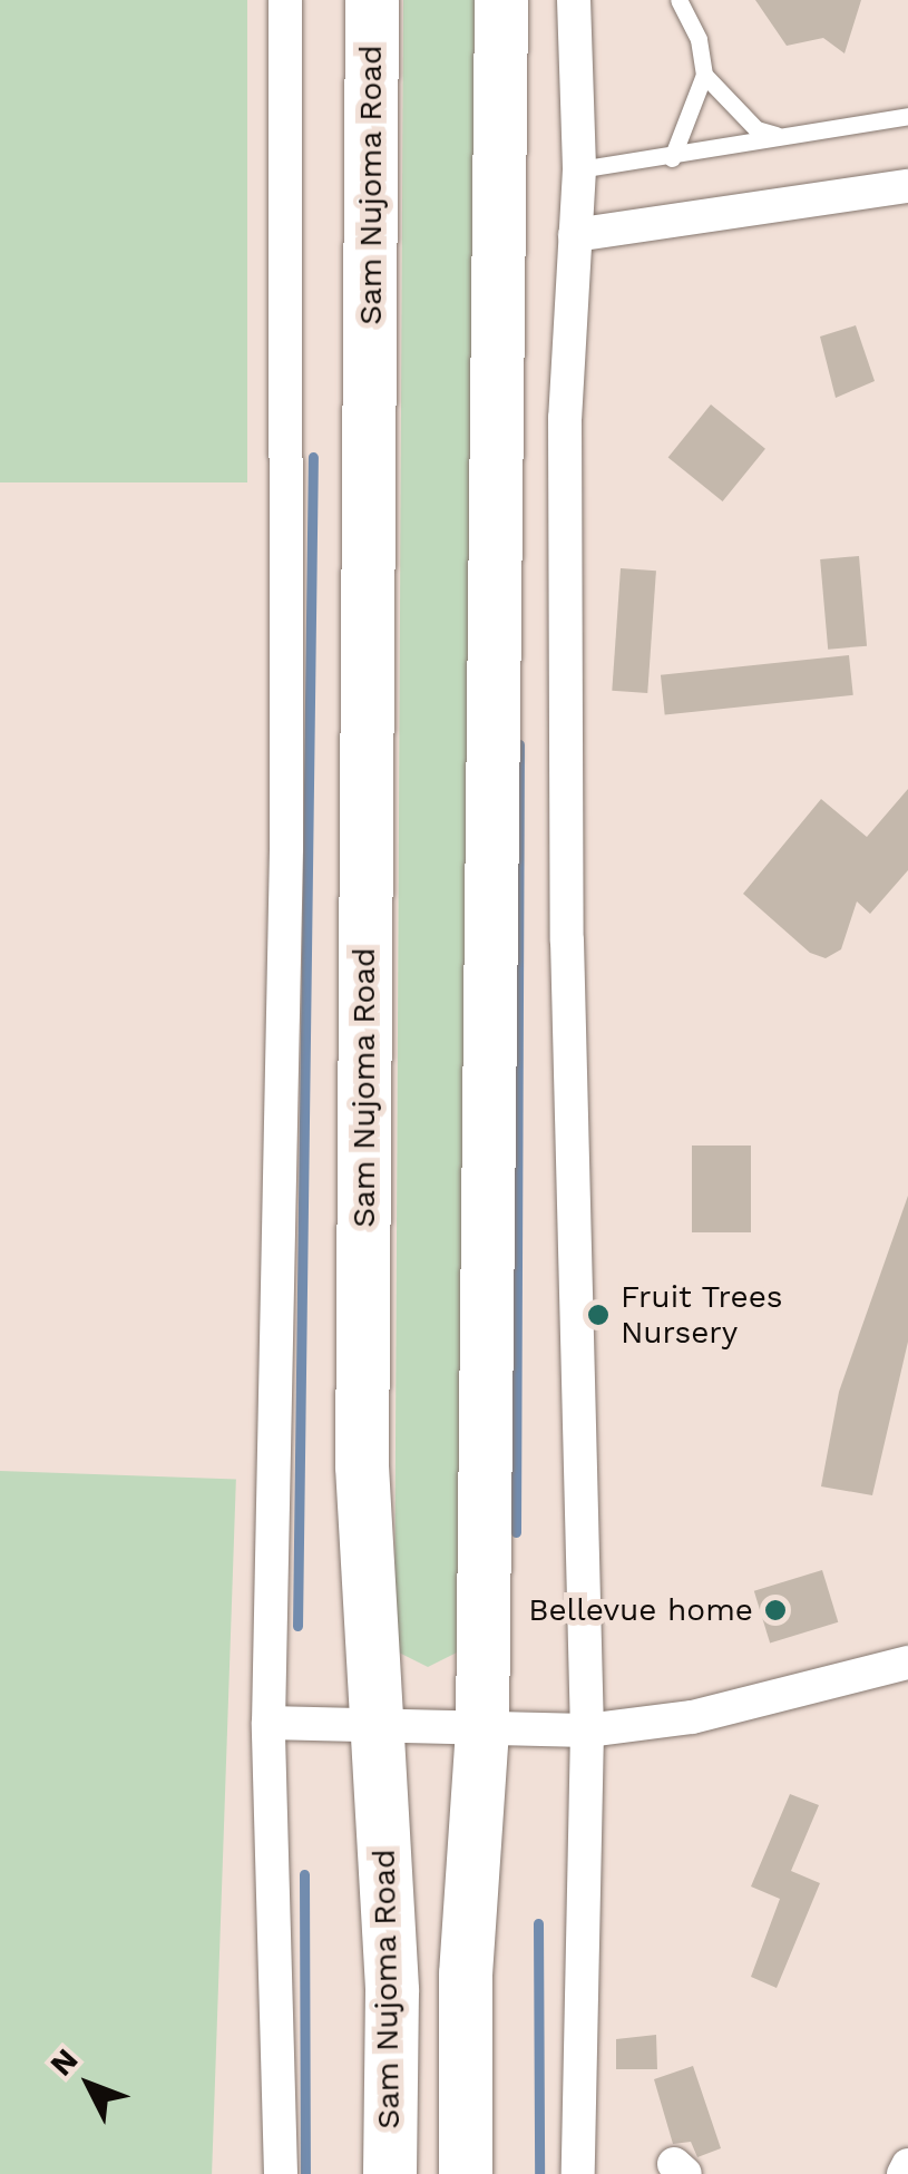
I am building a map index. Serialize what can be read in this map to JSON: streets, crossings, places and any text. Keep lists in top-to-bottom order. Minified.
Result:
{"streets":{"main road":["Sam Nujoma Road"]},"places":["Fruit Trees Nursery","Bellevue home"],"north":"top left"}
